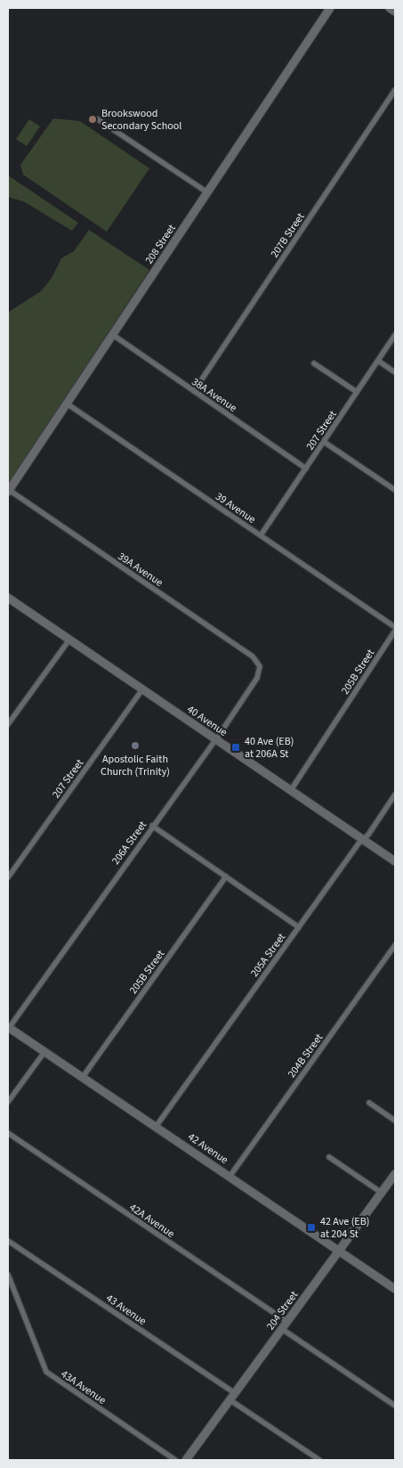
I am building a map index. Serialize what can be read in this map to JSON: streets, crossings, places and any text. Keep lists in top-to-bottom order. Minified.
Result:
{"streets":{"main road":["208 Street","40 Avenue","42 Avenue","204 Street"],"street":["207B Street","38A Avenue","207 Street","39 Avenue","39A Avenue","205B Street","206A Street","205A Street","204B Street","42A Avenue","43 Avenue","43A Avenue"]},"crossings":[["207B Street","38A Avenue"],["208 Street","38A Avenue"],["208 Street","39 Avenue"],["208 Street","39A Avenue"],["38A Avenue","207 Street"],["207 Street","39 Avenue"],["207 Street","40 Avenue"],["39 Avenue","205B Street"],["39A Avenue","206A Street"],["205B Street","40 Avenue"],["205B Street","42 Avenue"],["40 Avenue","206A Street"],["40 Avenue","205A Street"],["206A Street","42 Avenue"],["205A Street","42 Avenue"],["204B Street","42 Avenue"],["42 Avenue","204 Street"],["42A Avenue","204 Street"],["43 Avenue","204 Street"]],"places":{"other":["Brookswood Secondary School","Apostolic Faith Church (Trinity)"],"transit":["40 Ave (EB) at 206A St","42 Ave (EB) at 204 St"]}}
